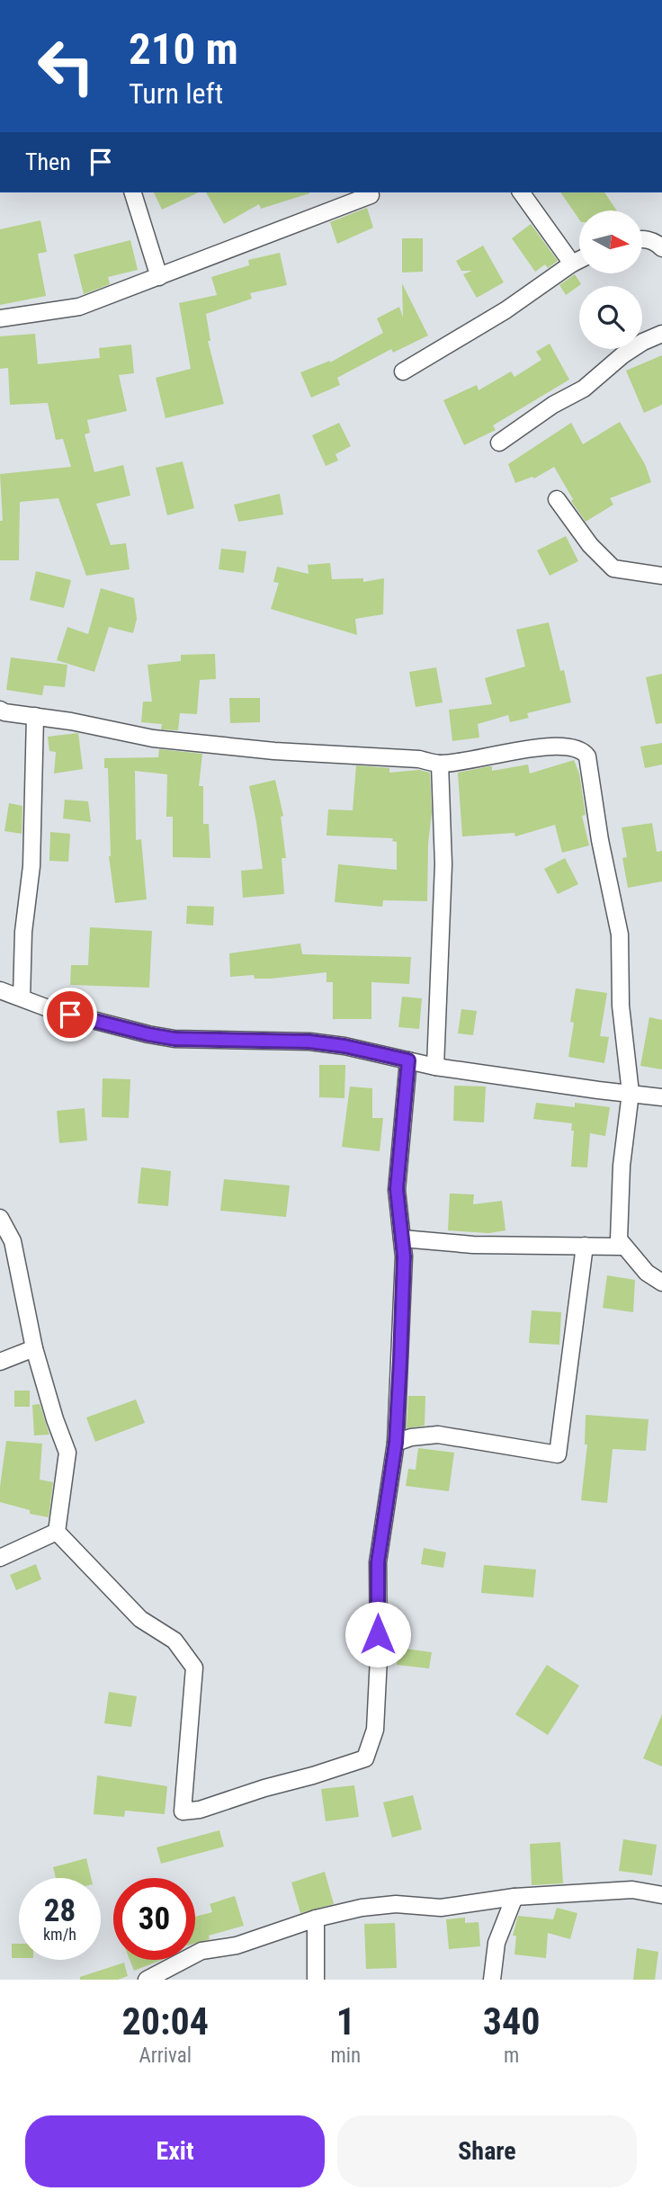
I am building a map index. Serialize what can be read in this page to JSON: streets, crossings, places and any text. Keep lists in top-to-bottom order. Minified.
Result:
{"north":"right","page":{"turn":["210 m","Turn left"],"then":"Then","speed":"28 km/h","limit":"30","eta":["20:04","Arrival","1","min","340","m"],"buttons":["Exit","Share"]}}
